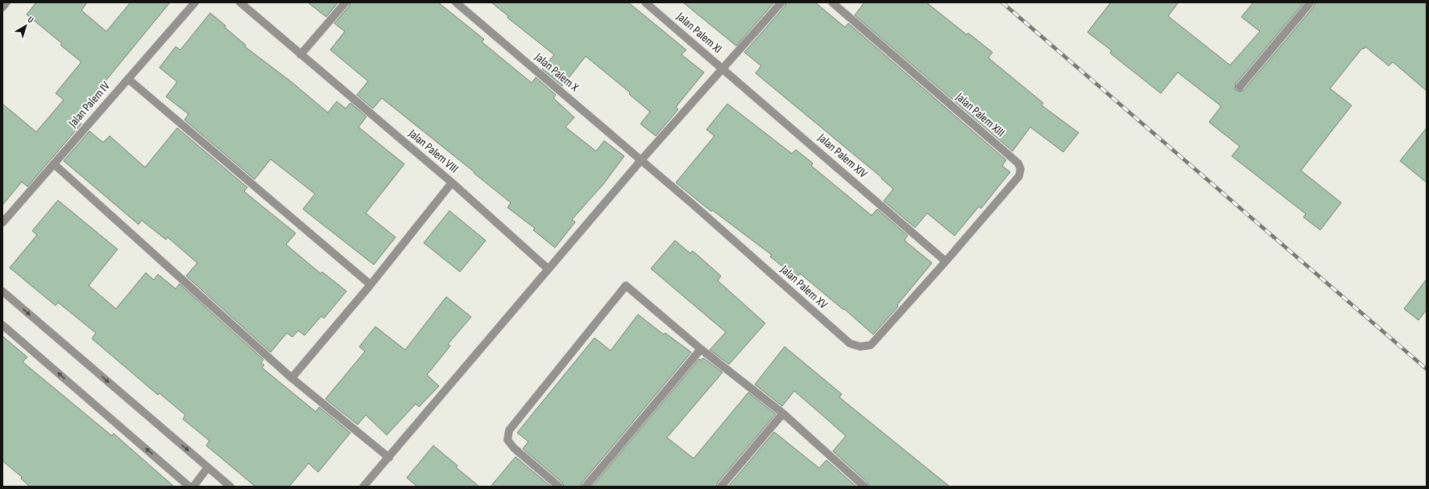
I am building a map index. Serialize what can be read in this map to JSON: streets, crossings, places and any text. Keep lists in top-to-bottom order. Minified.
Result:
{"streets":{"street":["Jalan Palem XI","Jalan Palem X","Jalan Palem IV","Jalan Palem XIII","Jalan Palem VIII","Jalan Palem XIV","Jalan Palem XV"]},"crossings":[["Jalan Palem XI","Jalan Palem XIV"],["Jalan Palem X","Jalan Palem XV"],["Jalan Palem XIII","Jalan Palem XIV"],["Jalan Palem XIII","Jalan Palem XV"],["Jalan Palem XIV","Jalan Palem XV"]],"north":"top right"}
